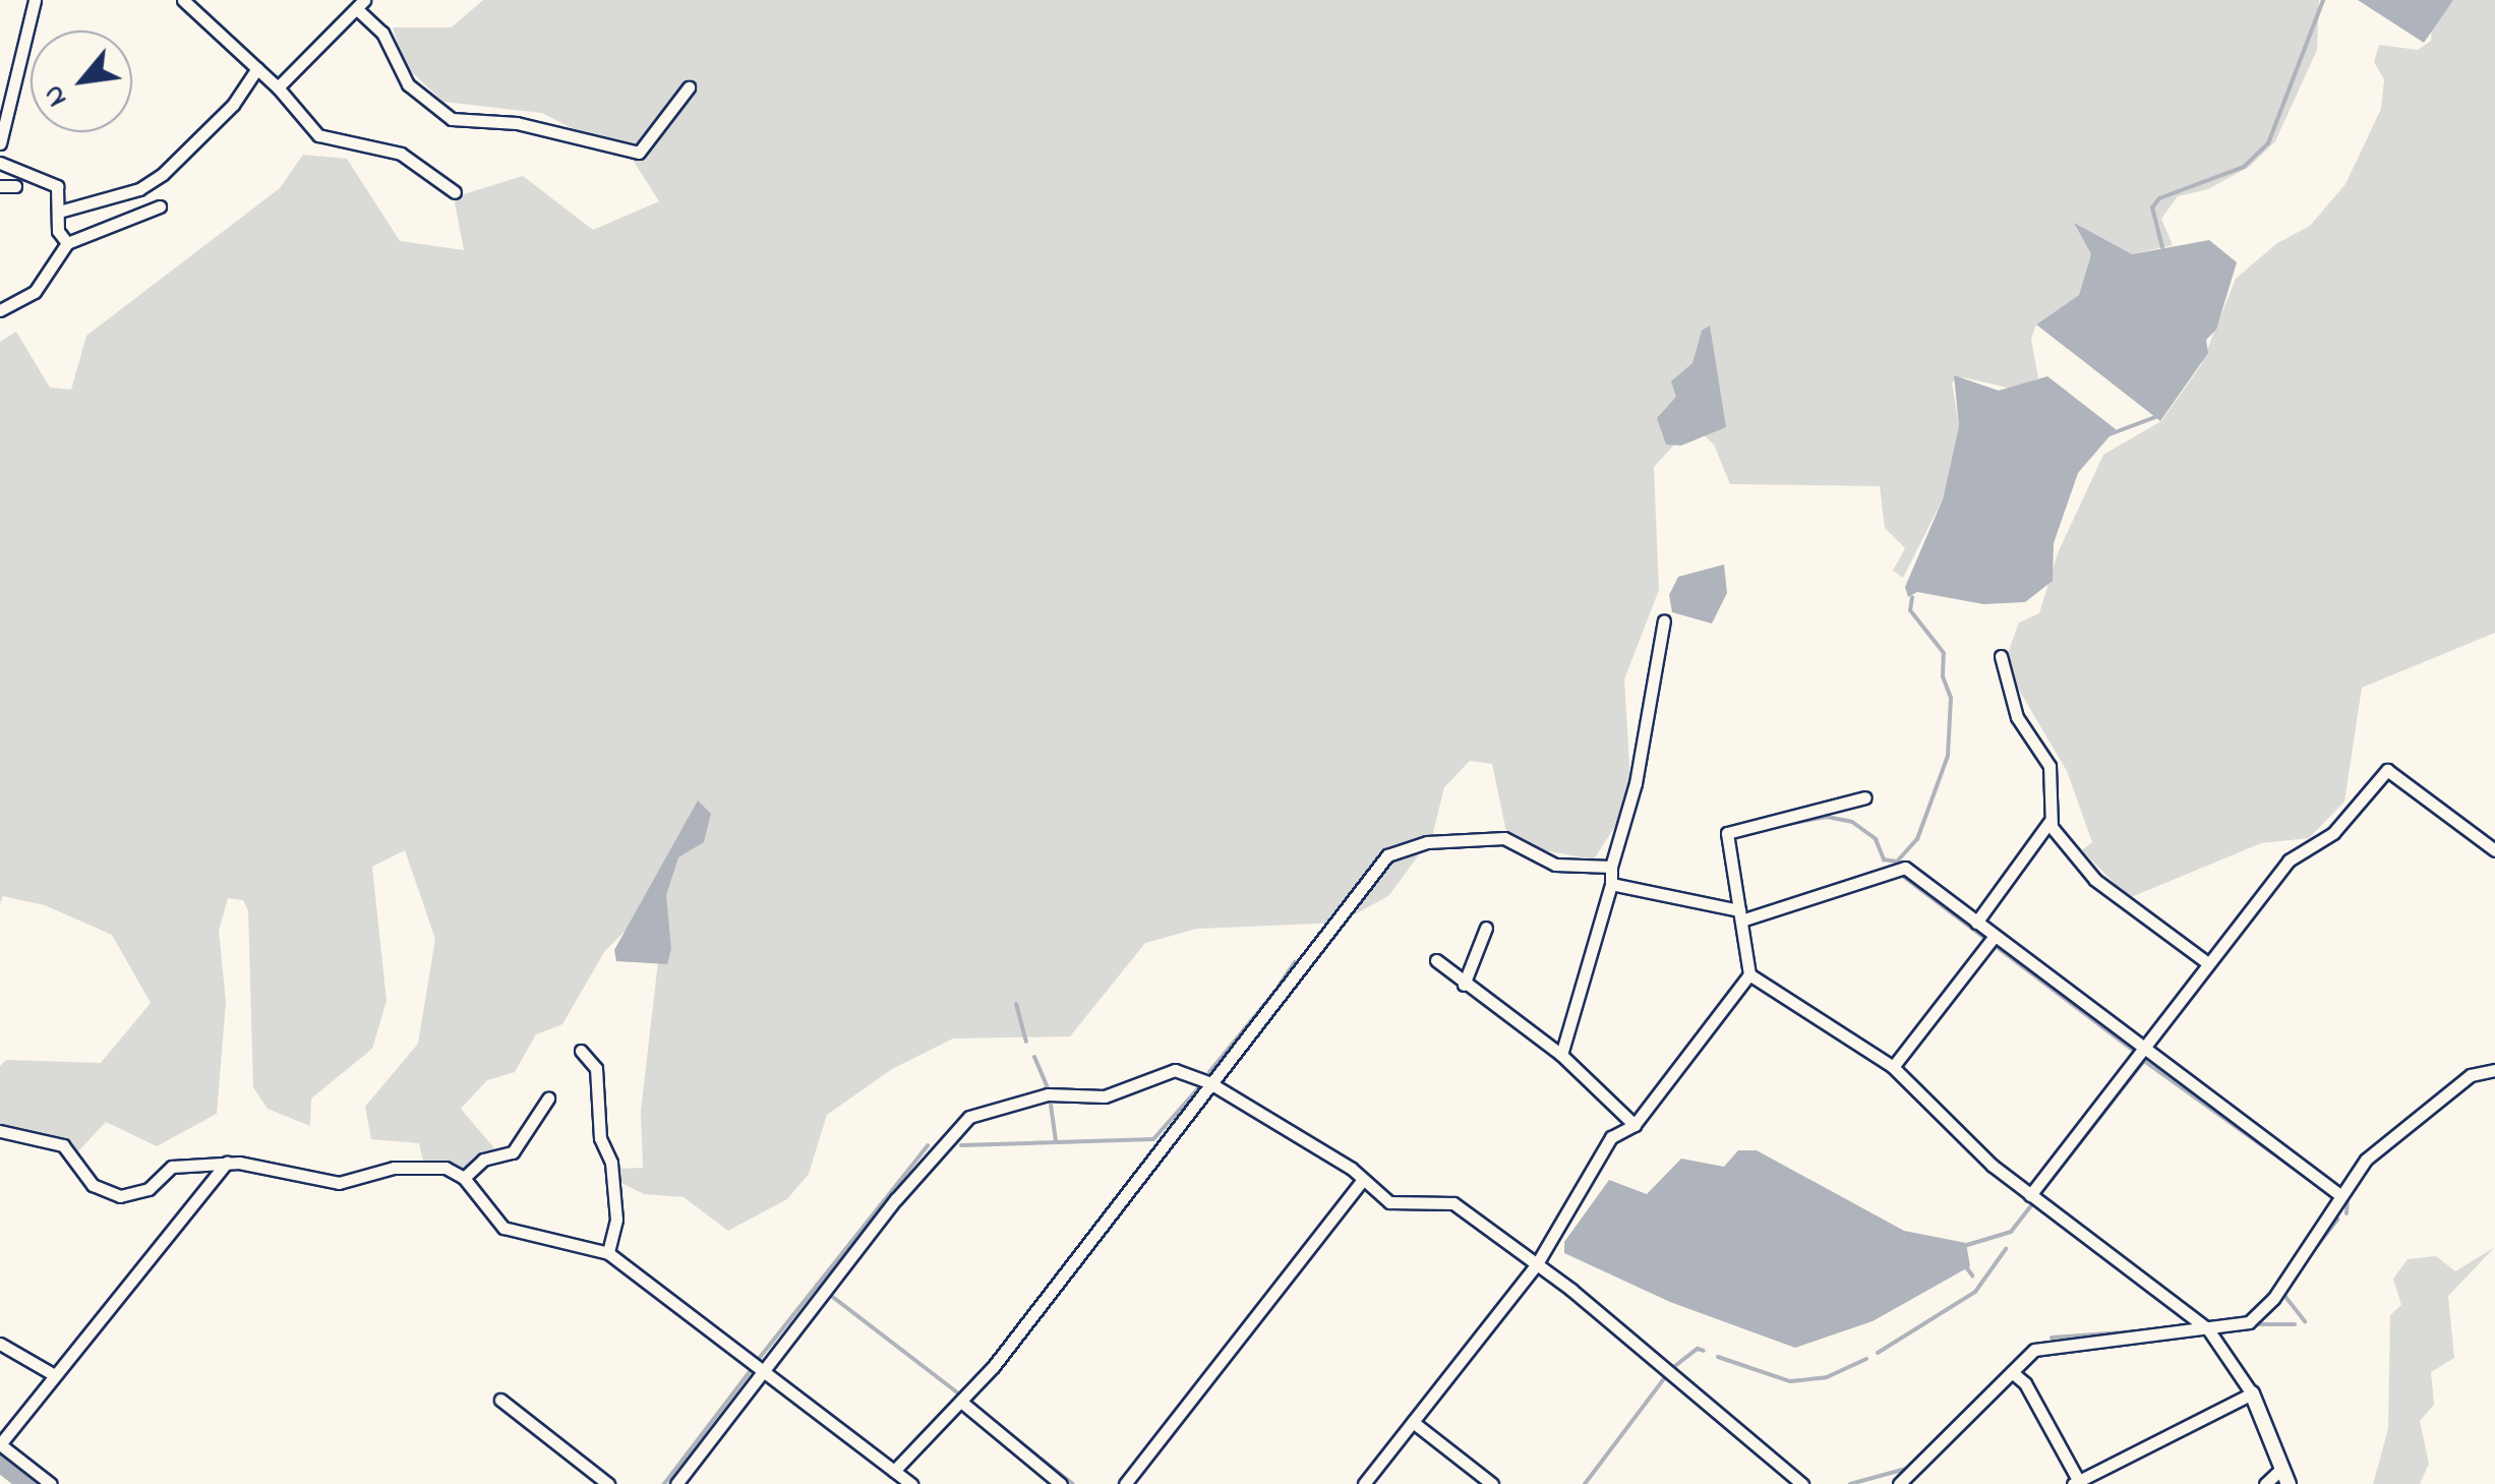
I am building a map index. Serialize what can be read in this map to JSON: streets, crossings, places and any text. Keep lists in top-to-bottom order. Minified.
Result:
{"north":"bottom left"}
